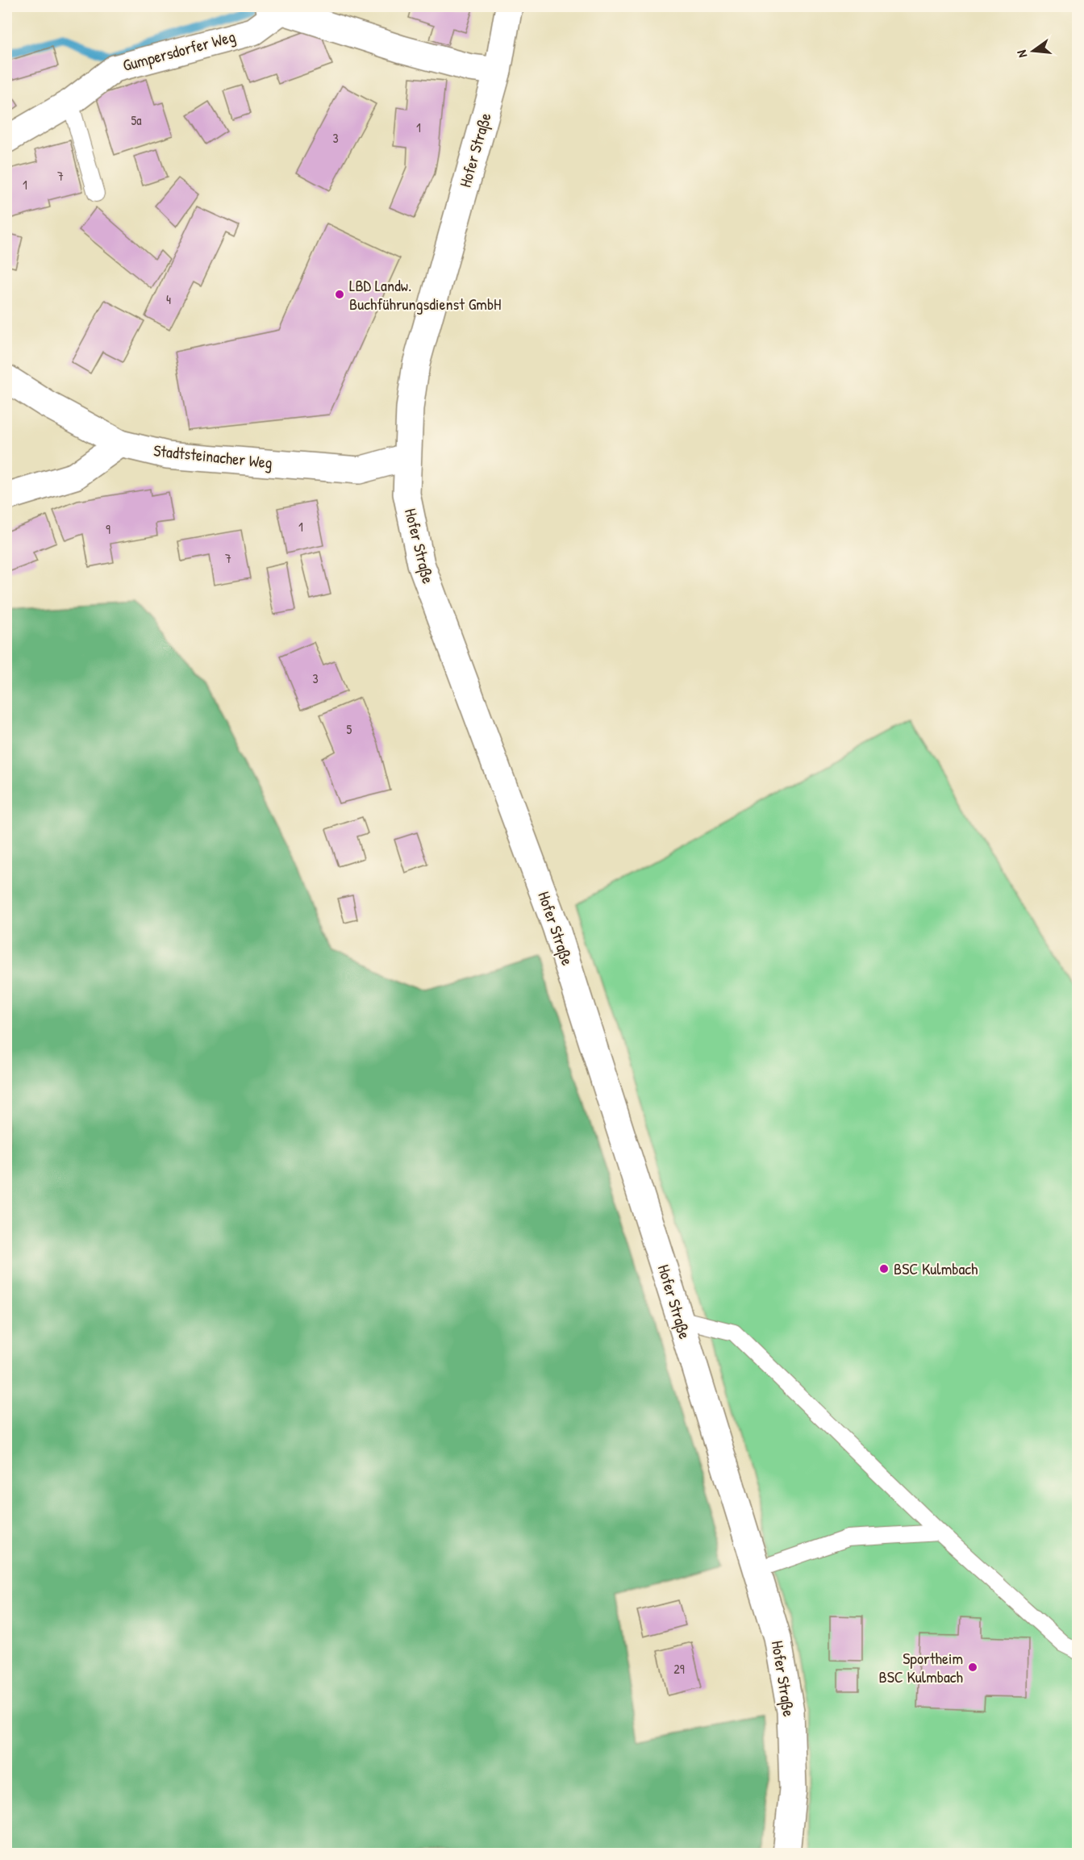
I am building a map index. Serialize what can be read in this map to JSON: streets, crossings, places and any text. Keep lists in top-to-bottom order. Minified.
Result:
{"streets":{"street":["Gumpersdorfer Weg","Hofer Straße","Stadtsteinacher Weg"]},"crossings":[["Gumpersdorfer Weg","Hofer Straße"],["Hofer Straße","Stadtsteinacher Weg"]],"places":["LBD Landw. Buchführungsdienst GmbH","BSC Kulmbach","Sportheim BSC Kulmbach"],"house_numbers":["5a","1","3","7","1","4","1","9","7","3","5","29"],"north":"left"}
